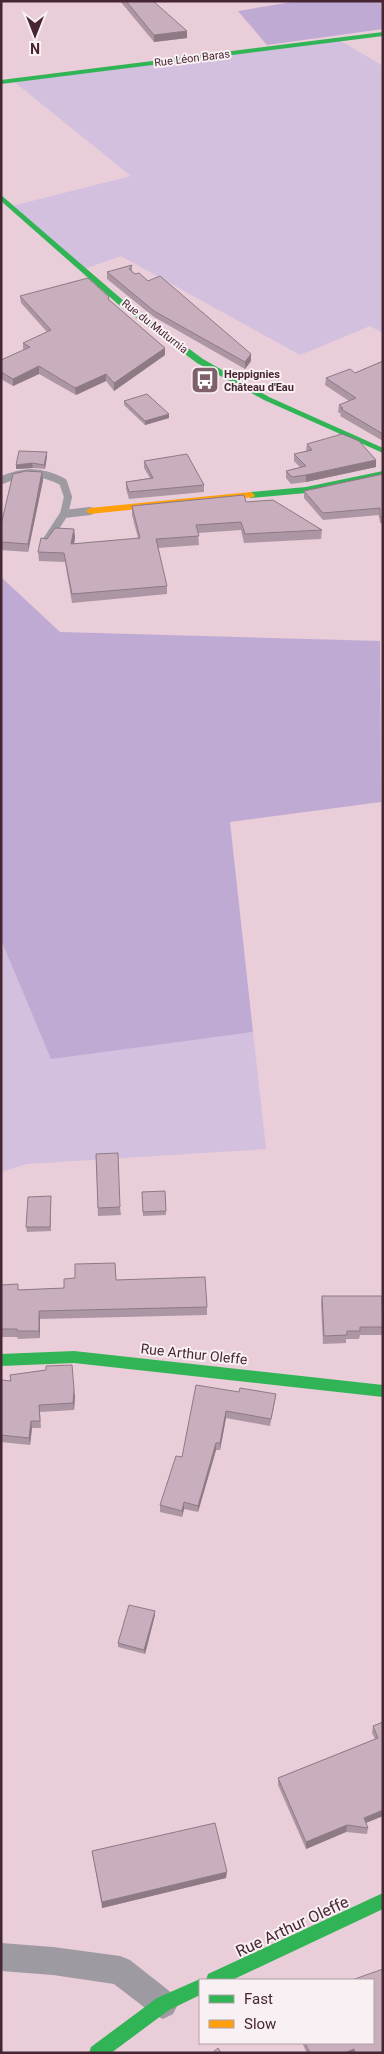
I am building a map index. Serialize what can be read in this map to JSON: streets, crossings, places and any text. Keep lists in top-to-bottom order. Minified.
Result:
{"streets":{"street":["Rue Léon Baras","Rue du Muturnia","Rue Arthur Oleffe"]},"places":{"bus stop":["Heppignies Château d'Eau"]},"legend":["Fast","Slow"],"north":"bottom"}
